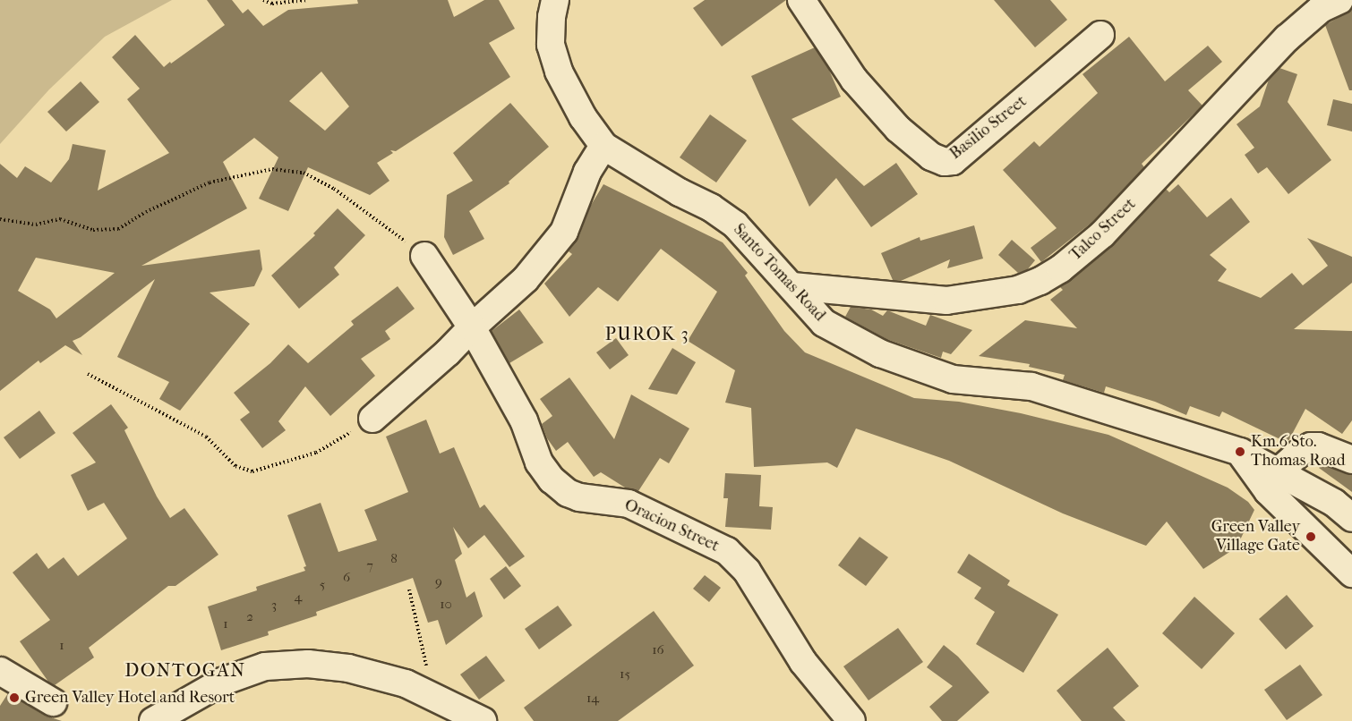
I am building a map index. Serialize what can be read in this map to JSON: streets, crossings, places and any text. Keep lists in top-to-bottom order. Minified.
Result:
{"streets":{"street":["Basilio Street","Talco Street","Santo Tomas Road","Oracion Street"]},"crossings":[["Talco Street","Santo Tomas Road"]],"districts":["PUROK 3","DONTOGAN"],"places":["Km.6 Sto. Thomas Road","Green Valley Village Gate","Green Valley Hotel and Resort"],"house_numbers":["8","7","6","9","5","4","10","3","2","1","1","16","15","14"]}
